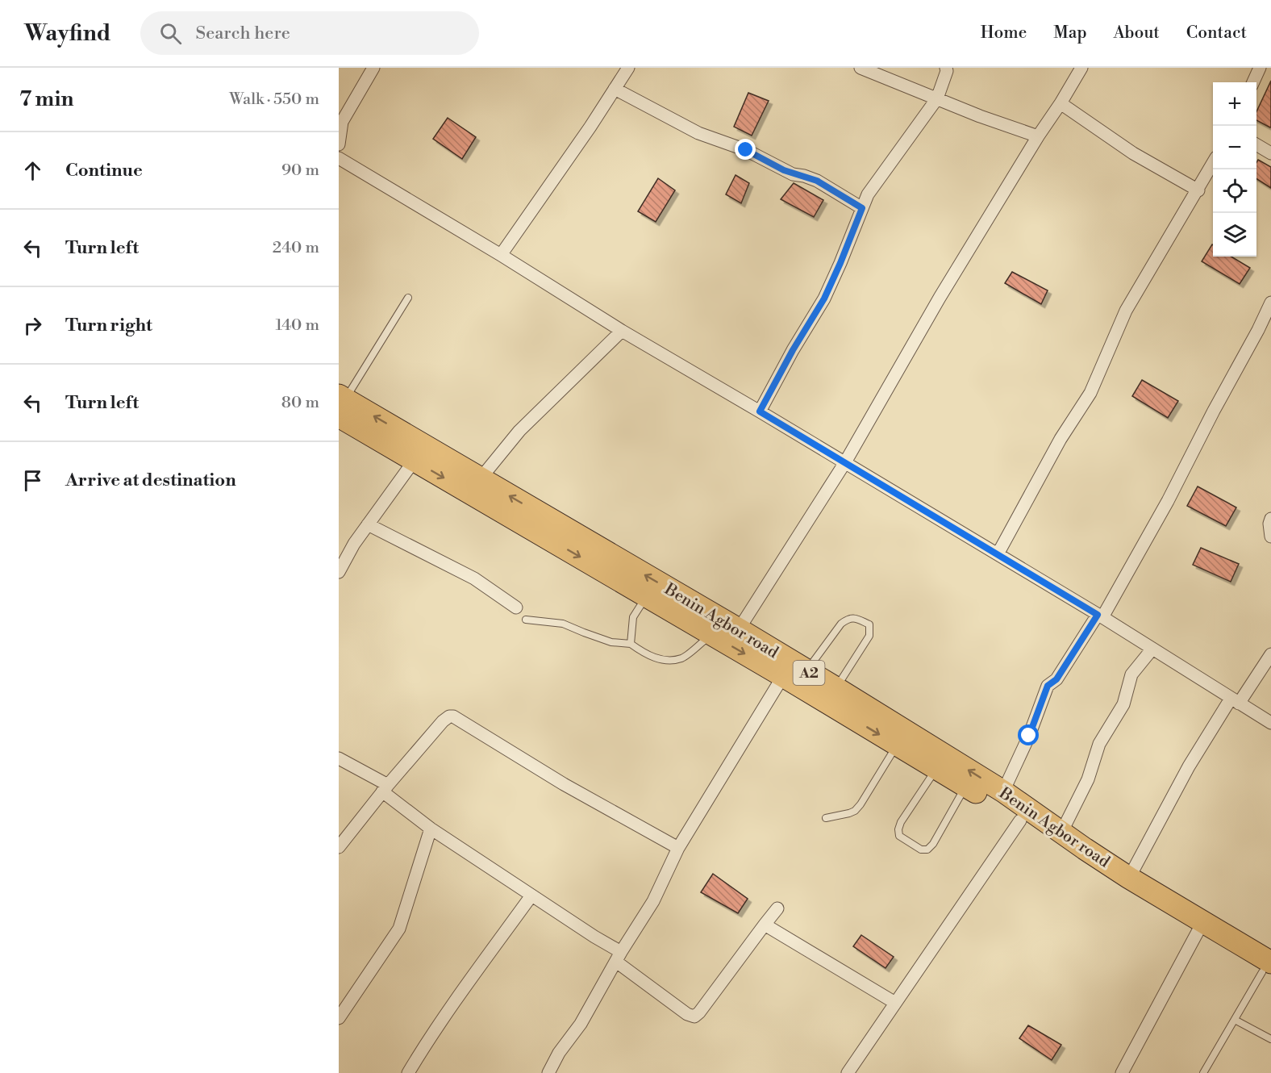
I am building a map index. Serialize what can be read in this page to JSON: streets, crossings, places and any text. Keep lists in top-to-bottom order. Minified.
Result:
{"streets":{"highway":["Benin Agbor road","A2"]},"page":{"header":"Wayfind","search":"Search here","nav":["Home","Map","About","Contact"],"heading":["7 min","Walk · 550 m"],"map_buttons":["+","−"],"list":[["Continue","90 m"],["Turn left","240 m"],["Turn right","140 m"],["Turn left","80 m"],"Arrive at destination"]}}
